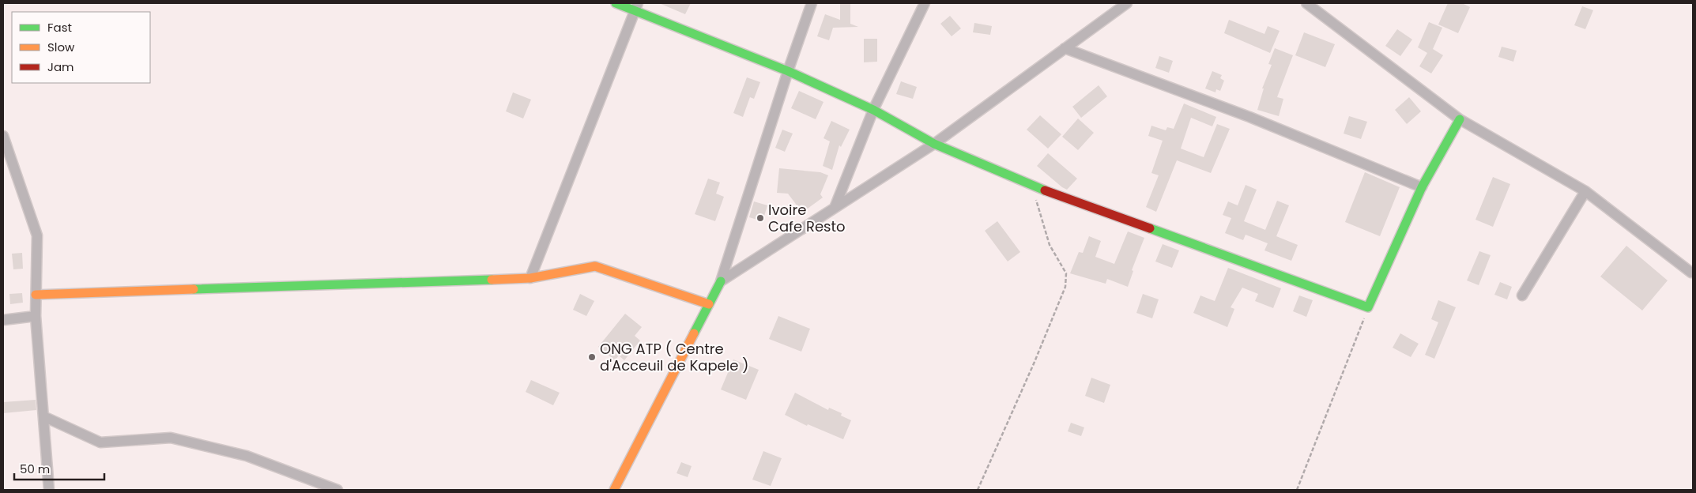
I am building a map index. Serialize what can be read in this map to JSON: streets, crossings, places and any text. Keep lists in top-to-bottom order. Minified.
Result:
{"places":["Ivoire Cafe Resto","ONG ATP ( Centre d'Acceuil de Kapele )"],"legend":["Fast","Slow","Jam"],"scale_bar":"50 m"}
